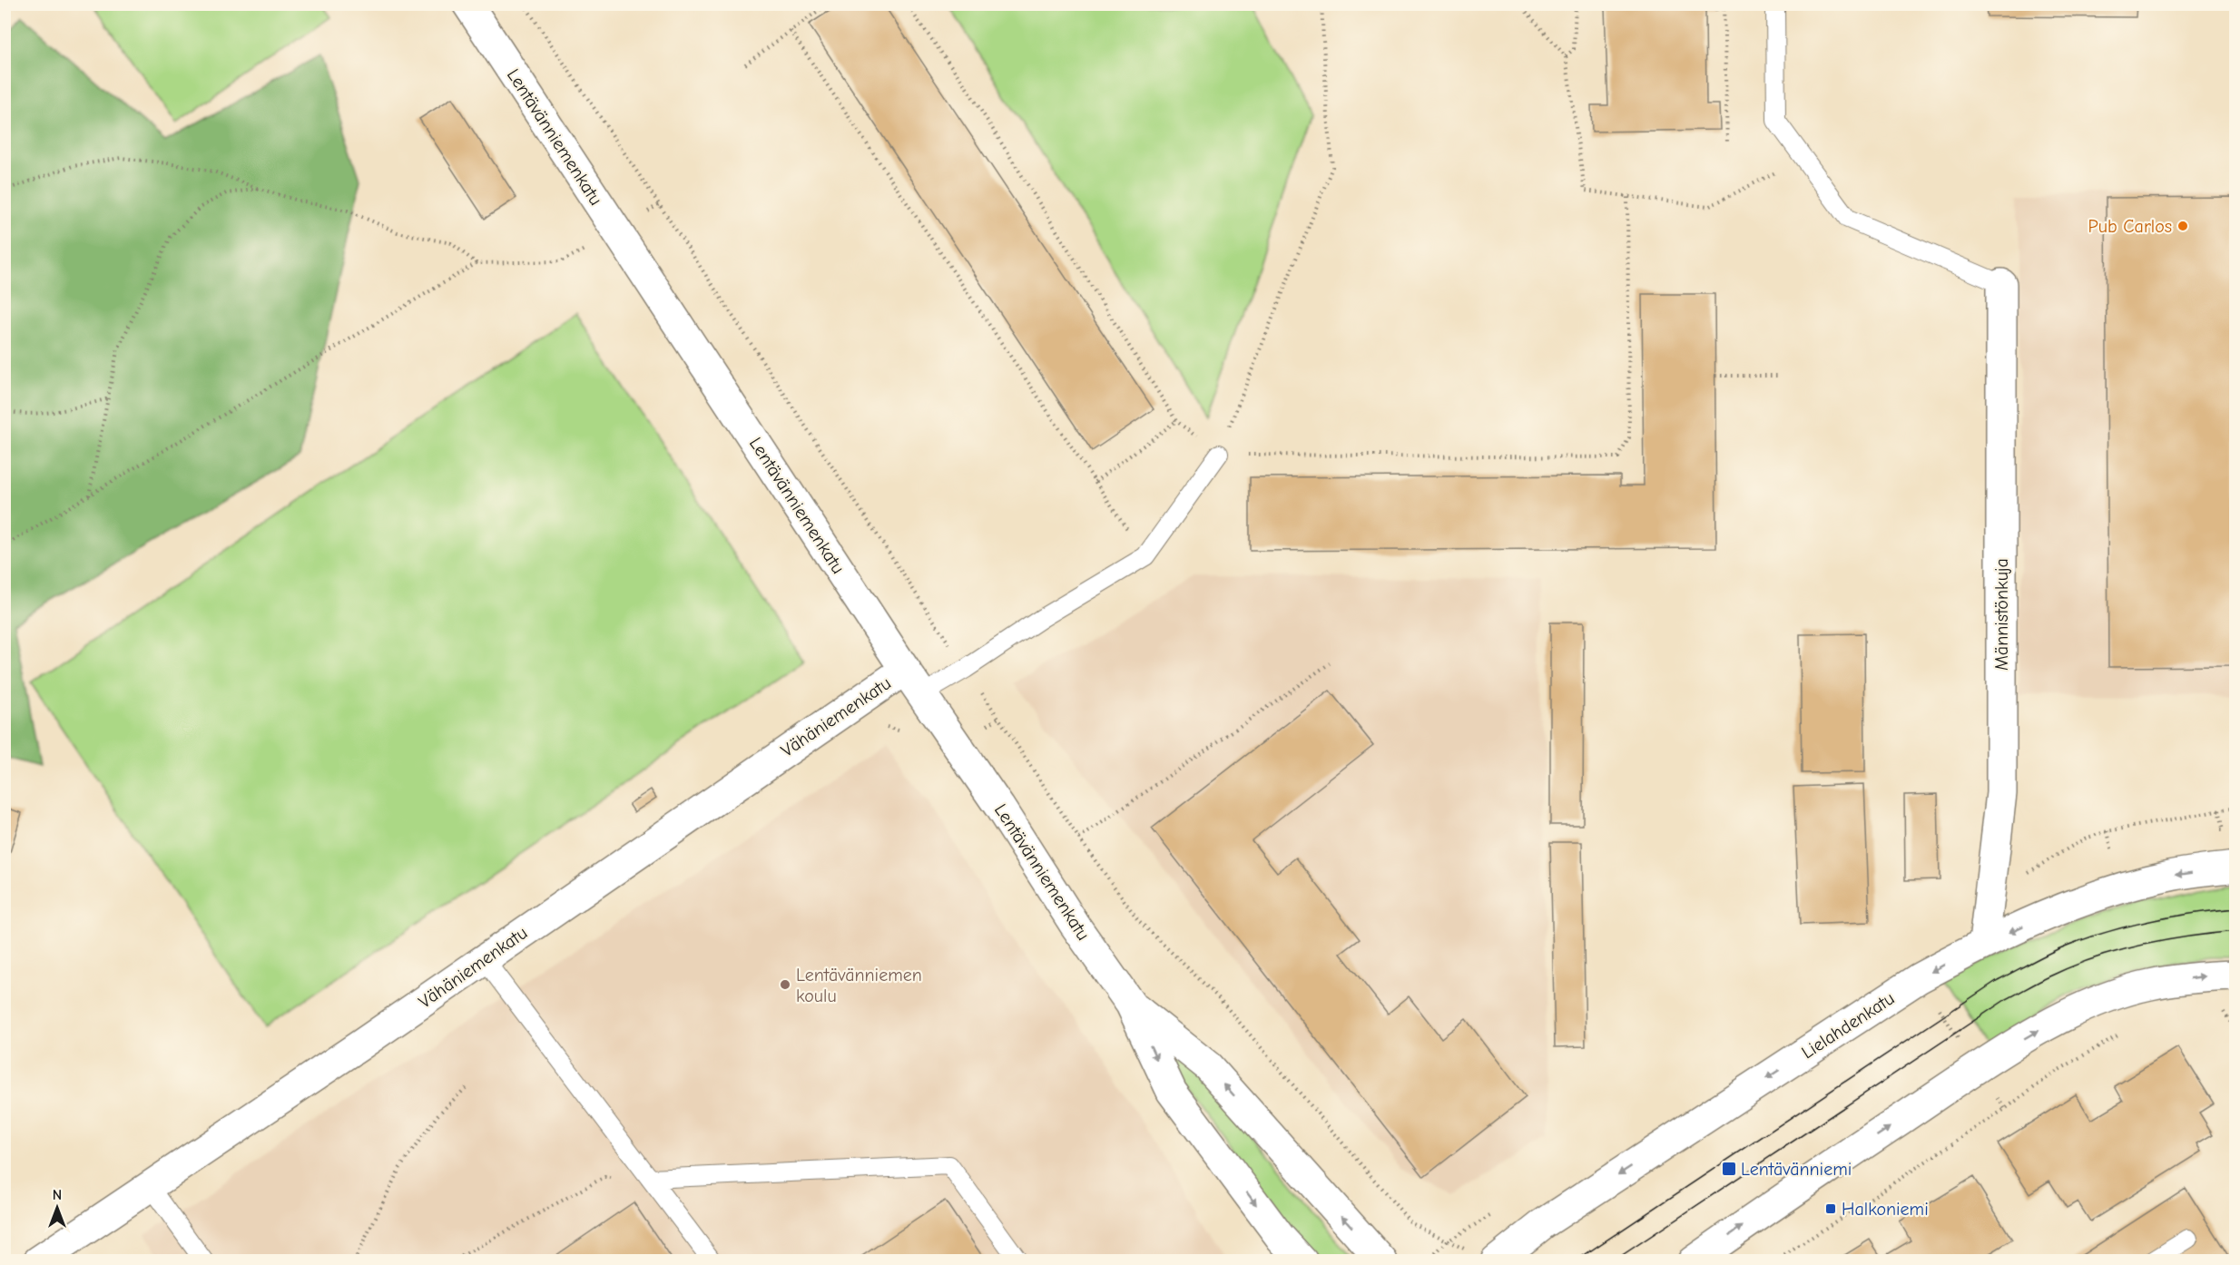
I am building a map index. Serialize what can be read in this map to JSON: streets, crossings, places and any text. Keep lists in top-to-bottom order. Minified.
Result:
{"streets":{"street":["Lentävänniemenkatu","Männistönkuja","Vähäniemenkatu","Lielahdenkatu"]},"crossings":[["Lentävänniemenkatu","Vähäniemenkatu"],["Männistönkuja","Lielahdenkatu"]],"places":{"other":["Pub Carlos","Lentävänniemen koulu"],"transit":["Lentävänniemi","Halkoniemi"]},"north":"top"}
